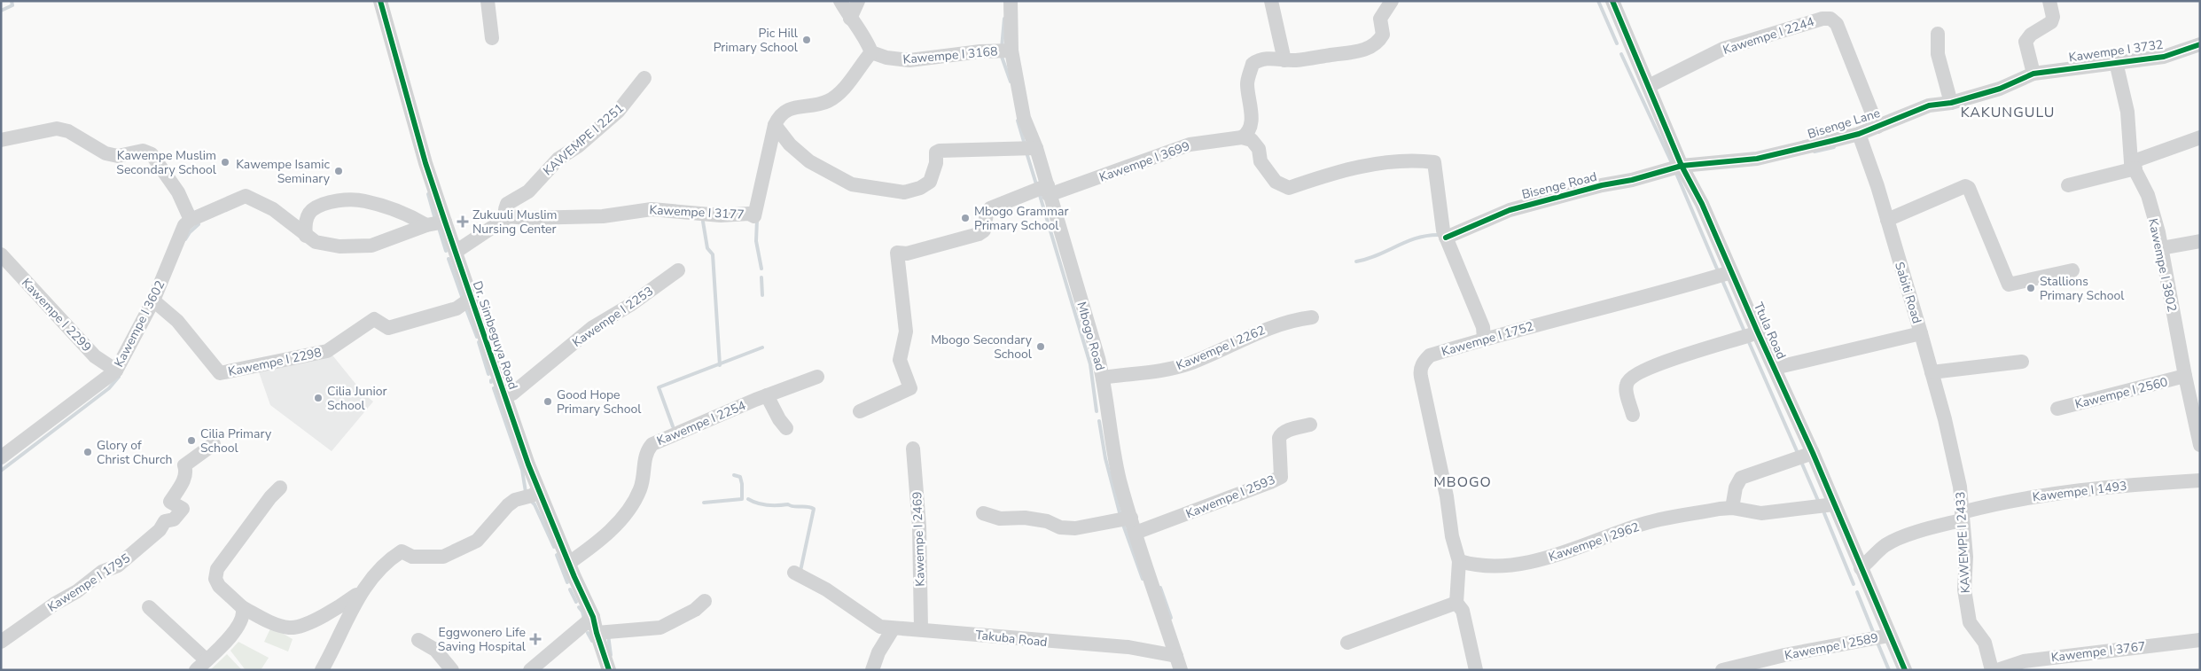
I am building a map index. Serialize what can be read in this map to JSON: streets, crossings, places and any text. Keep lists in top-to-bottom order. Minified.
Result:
{"streets":{"street":["Kawempe I 2244","Kawempe I 3732","Kawempe I 3168","Bisenge Lane","KAWEMPE I 2251","Kawempe I 3699","Bisenge Road","Kawempe I 3177","Kawempe I 3802","Sabiti Road","Kawempe I 2299","Kawempe I 2253","Kawempe I 3602","Ttula Road","Dr. Simbeguya Road","Mbogo Road","Kawempe I 1752","Kawempe I 2262","Kawempe I 2298","Kawempe I 2560","Kawempe I 2254","Kawempe I 1493","Kawempe I 2593","Kawempe I 2469","Kawempe I 2962","KAWEMPE I 2433","Kawempe I 1795","Takuba Road","Kawempe I 2589","Kawempe I 3767"]},"crossings":[["Kawempe I 2244","Bisenge Lane"],["Kawempe I 2244","Ttula Road"],["Kawempe I 3732","Bisenge Lane"],["Kawempe I 3732","Kawempe I 3802"],["Kawempe I 3168","Mbogo Road"],["Bisenge Lane","Bisenge Road"],["Bisenge Lane","Sabiti Road"],["Bisenge Lane","Ttula Road"],["KAWEMPE I 2251","Kawempe I 3177"],["Kawempe I 3699","Mbogo Road"],["Bisenge Road","Ttula Road"],["Kawempe I 3802","Kawempe I 2560"],["Sabiti Road","Ttula Road"],["Sabiti Road","KAWEMPE I 2433"],["Kawempe I 2299","Kawempe I 3602"],["Kawempe I 2253","Dr. Simbeguya Road"],["Kawempe I 3602","Kawempe I 2298"],["Ttula Road","Kawempe I 1752"],["Ttula Road","Kawempe I 1493"],["Ttula Road","Kawempe I 2962"],["Ttula Road","Kawempe I 2589"],["Dr. Simbeguya Road","Kawempe I 2298"],["Dr. Simbeguya Road","Kawempe I 2254"],["Mbogo Road","Kawempe I 2262"],["Mbogo Road","Kawempe I 2593"],["Mbogo Road","Takuba Road"],["Kawempe I 1752","Kawempe I 2962"],["Kawempe I 1493","KAWEMPE I 2433"],["Kawempe I 2469","Takuba Road"]],"districts":["KAKUNGULU","MBOGO"],"places":{"other":["Pic Hill Primary School","Kawempe Muslim Secondary School","Kawempe Isamic Seminary","Mbogo Grammar Primary School","Stallions Primary School","Mbogo Secondary School","Cilia Junior School","Good Hope Primary School","Cilia Primary School","Glory of Christ Church"],"health":["Zukuuli Muslim Nursing Center","Eggwonero Life Saving Hospital"]}}
